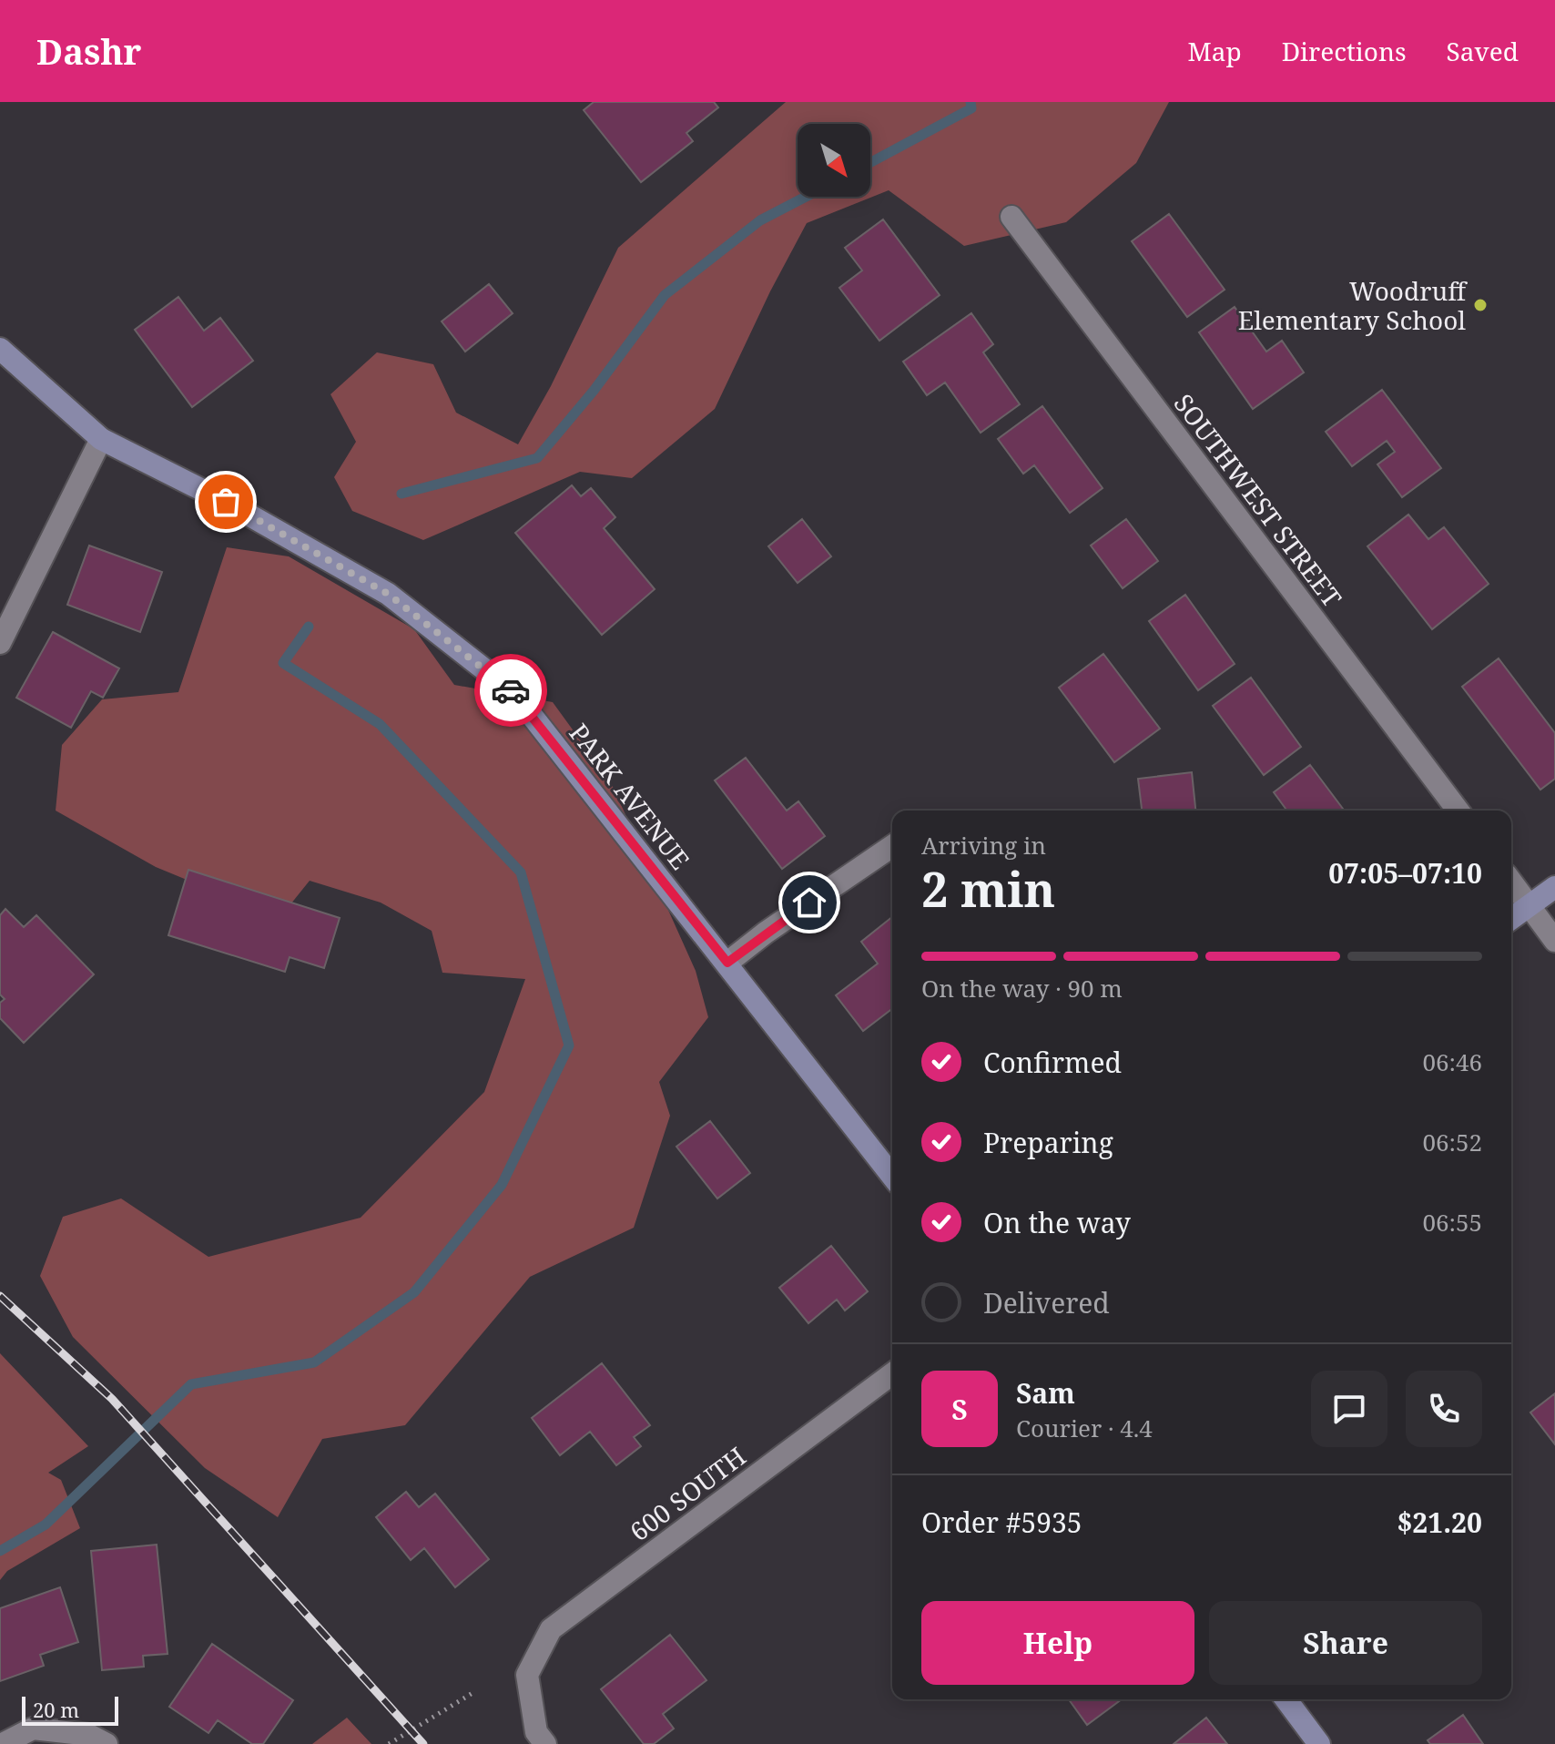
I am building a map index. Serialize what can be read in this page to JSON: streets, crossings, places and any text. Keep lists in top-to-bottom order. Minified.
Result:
{"streets":{"street":["SOUTHWEST STREET","PARK AVENUE","600 SOUTH"]},"places":["Woodruff Elementary School"],"scale_bar":"20 m","north":"bottom right","page":{"header":"Dashr","nav":["Map","Directions","Saved"],"heading":["2 min","Arriving in","07:05–07:10"],"panel":["Sam","Courier · 4.4","Order #5935","$21.20"],"bar":"On the way · 90 m","list":[["Confirmed","06:46"],["Preparing","06:52"],["On the way","06:55"],"Delivered"],"round":"S","buttons":["Help","Share"],"scale":"20 m"}}
